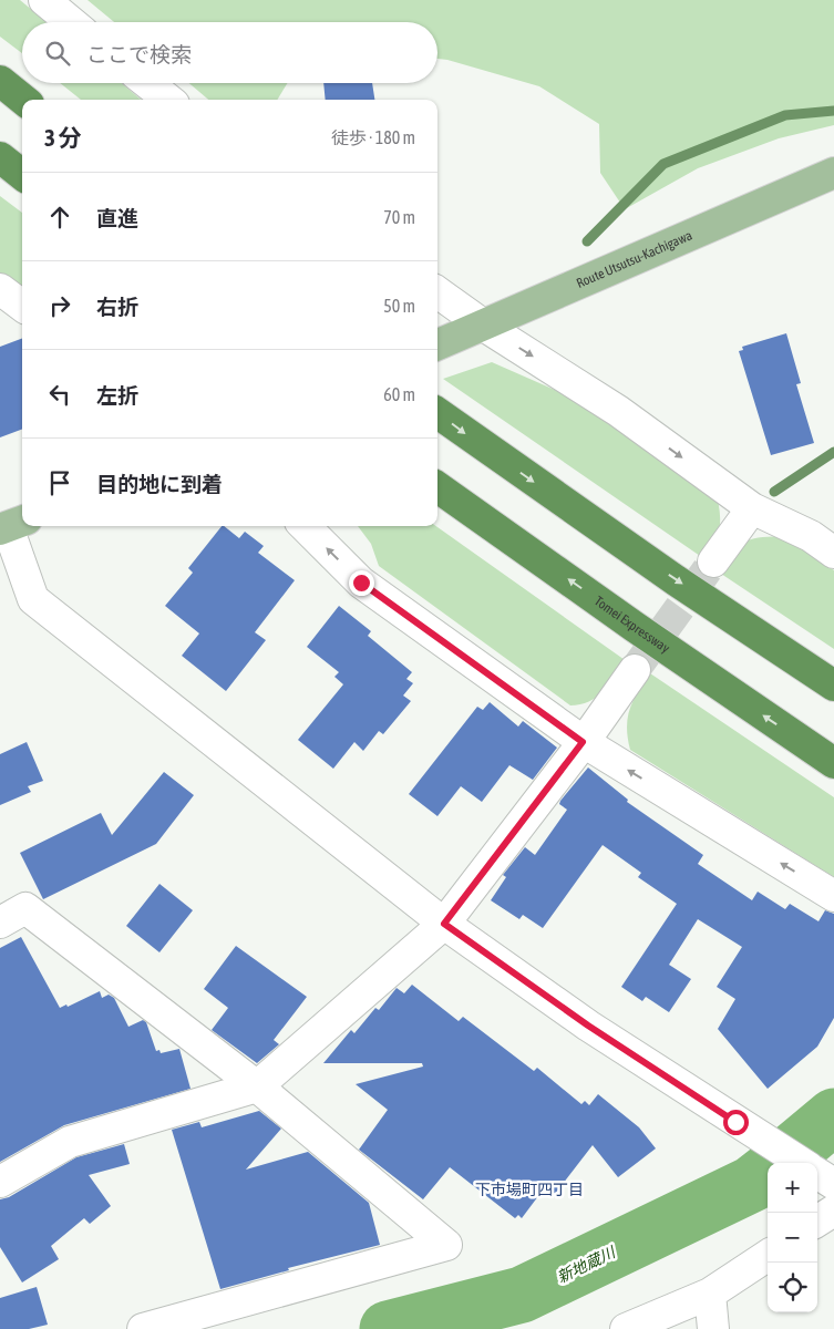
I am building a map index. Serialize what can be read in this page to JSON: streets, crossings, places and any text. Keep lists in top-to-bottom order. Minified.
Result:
{"streets":{"highway":["Tomei Expressway"],"main road":["Route Utsutsu-Kachigawa"]},"districts":["下市場町四丁目"],"water":["新地蔵川"],"page":{"search":"ここで検索","heading":["3 分","徒歩 · 180 m"],"list":[["直進","70 m"],["右折","50 m"],["左折","60 m"],"目的地に到着"],"map_buttons":["+","−"]}}
